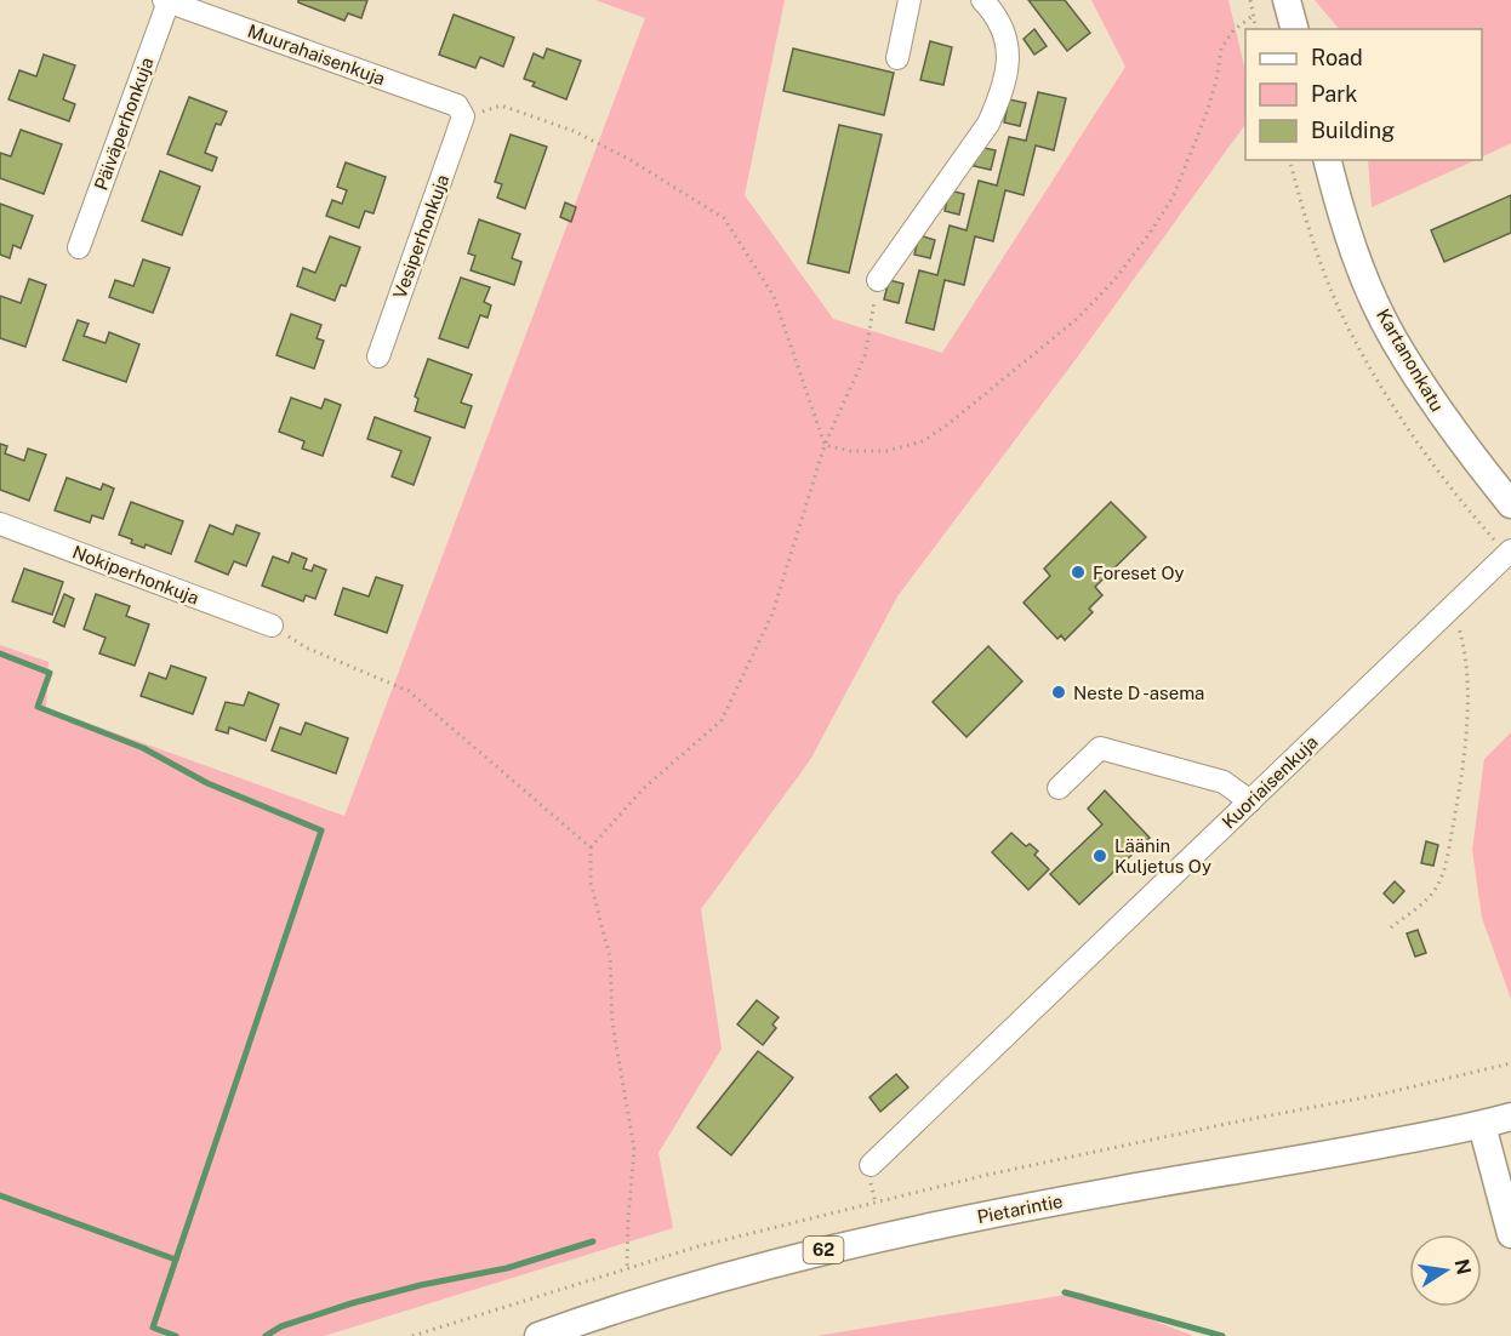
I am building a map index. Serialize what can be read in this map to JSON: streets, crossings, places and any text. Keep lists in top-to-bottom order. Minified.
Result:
{"streets":{"main road":["Kartanonkatu","Pietarintie","62"],"street":["Muurahaisenkuja","Päiväperhonkuja","Vesiperhonkuja","Nokiperhonkuja","Kuoriaisenkuja"]},"crossings":[["Muurahaisenkuja","Päiväperhonkuja"],["Muurahaisenkuja","Vesiperhonkuja"]],"places":["Foreset Oy","Neste D -asema","Läänin Kuljetus Oy"],"legend":["Road","Park","Building"],"north":"right"}
